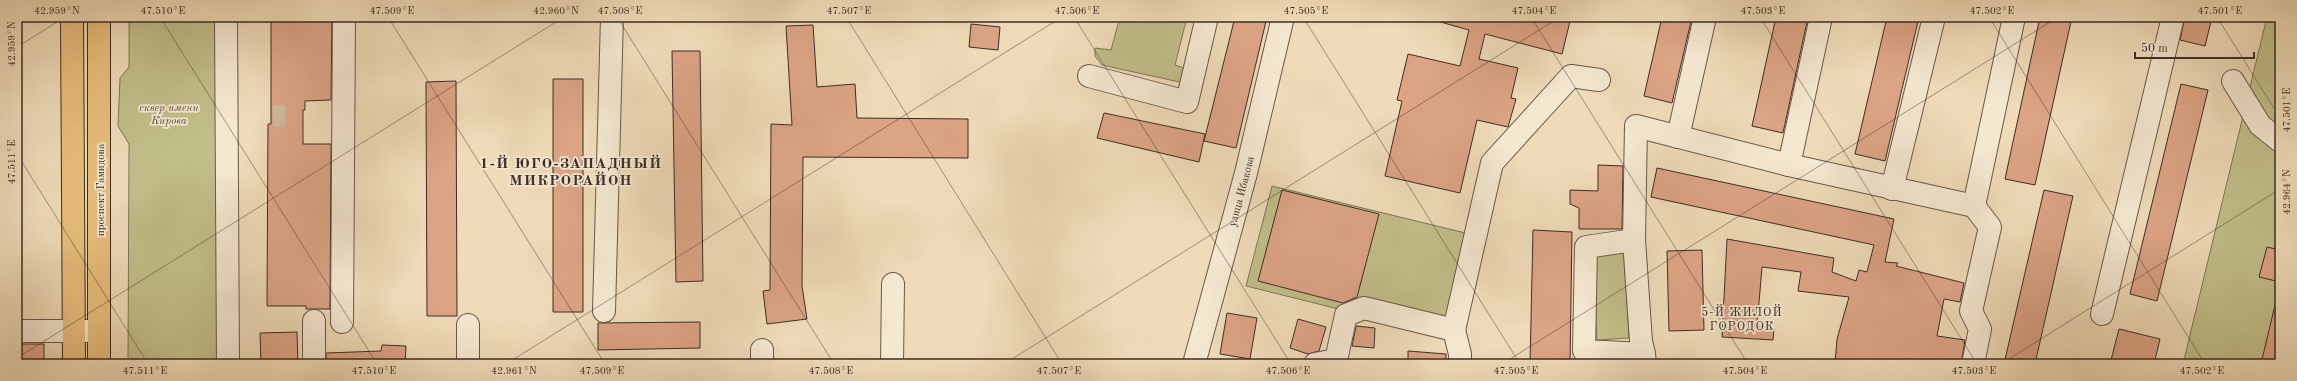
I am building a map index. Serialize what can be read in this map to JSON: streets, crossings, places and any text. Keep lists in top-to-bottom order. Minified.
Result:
{"streets":{"main road":["проспект Гамидова"],"street":["улица Ибакова"]},"districts":["1-Й ЮГО-ЗАПАДНЫЙ МИКРОРАЙОН","5-Й ЖИЛОЙ ГОРОДОК"],"parks":["сквер имени Кирова"],"scale_bar":"50 m","coordinates":["42.959°N","47.510°E","47.509°E","42.960°N","47.508°E","47.507°E","47.506°E","47.505°E","47.504°E","47.503°E","47.502°E","47.501°E","47.511°E","42.964°N","42.961°N"]}
